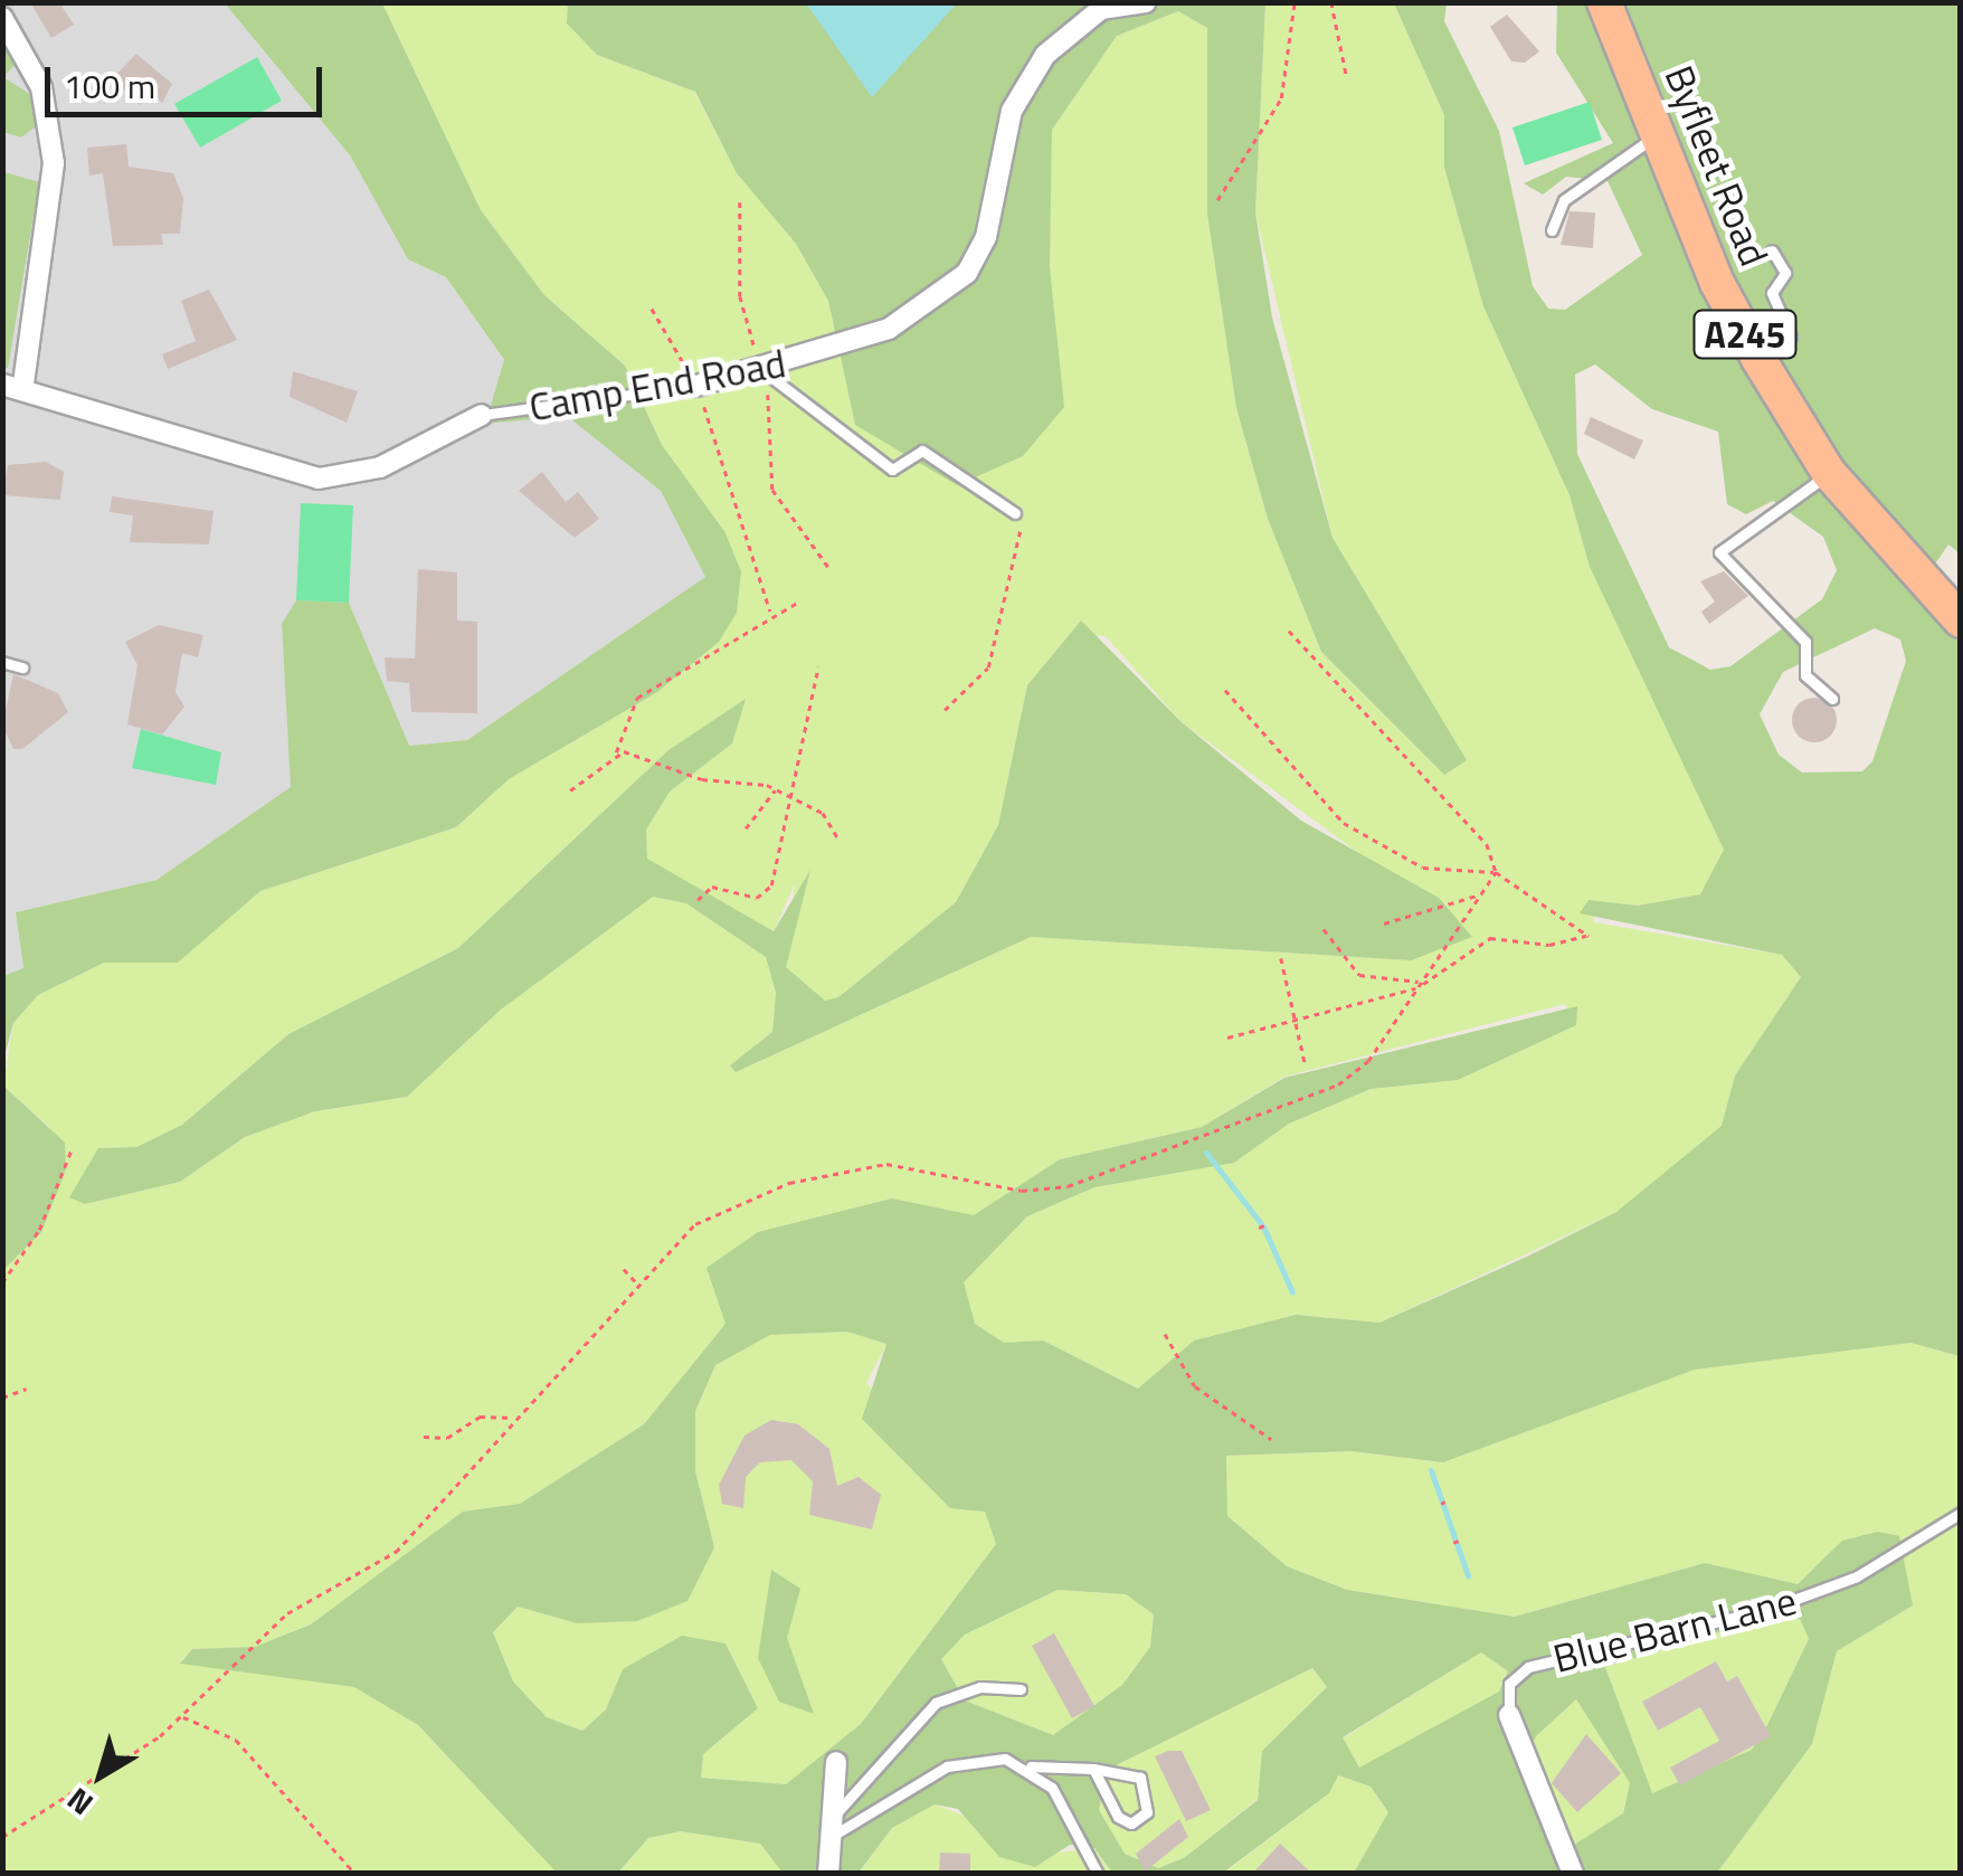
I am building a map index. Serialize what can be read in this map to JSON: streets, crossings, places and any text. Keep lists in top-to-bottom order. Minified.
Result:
{"streets":{"main road":["Byfleet Road","A245"],"street":["Camp End Road","Blue Barn Lane"]},"scale_bar":"100 m","north":"bottom left"}
